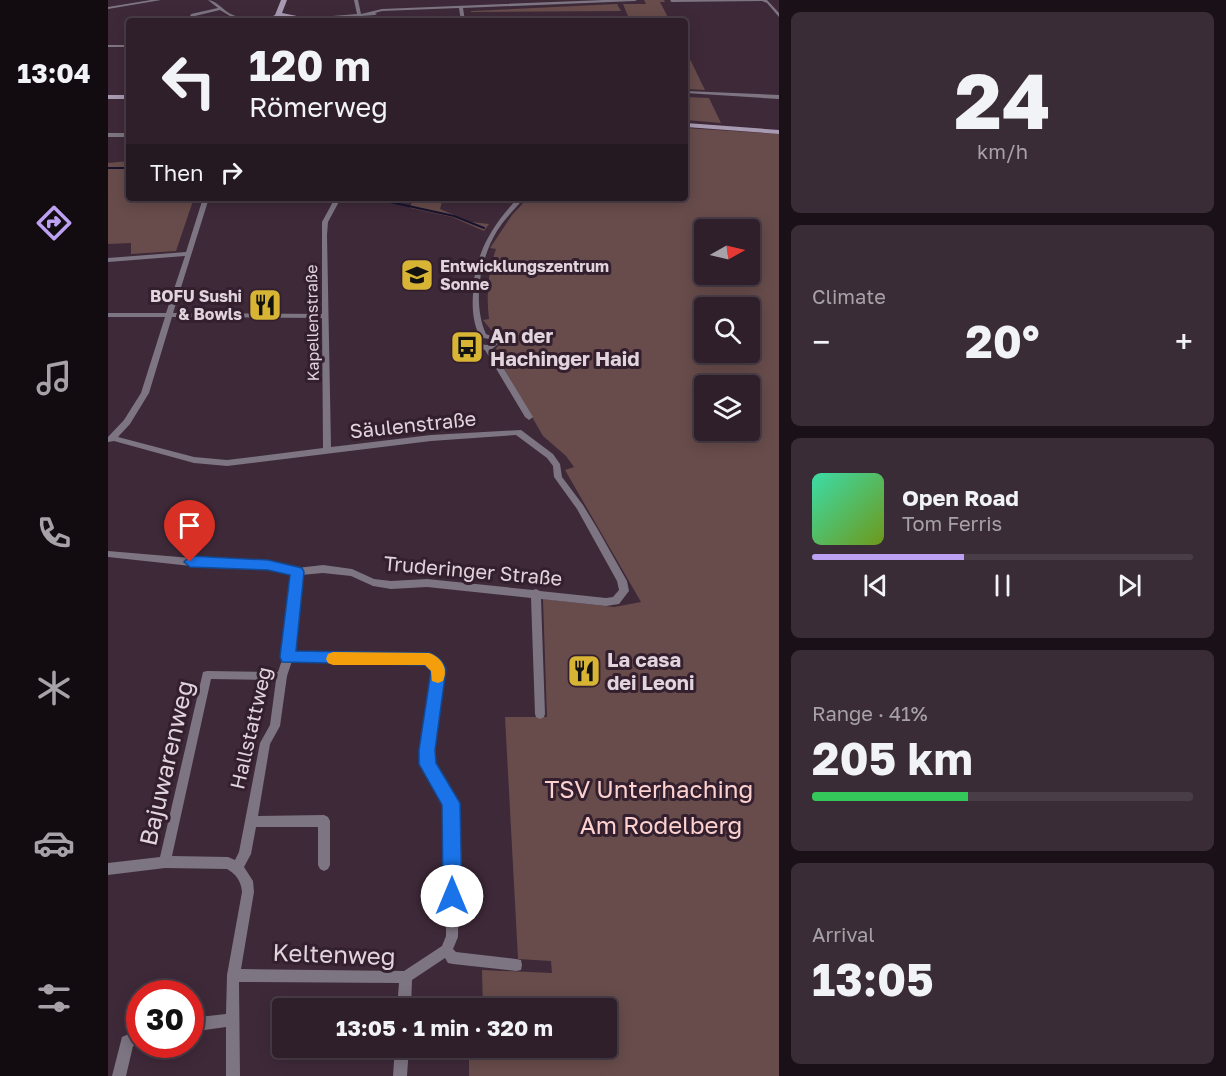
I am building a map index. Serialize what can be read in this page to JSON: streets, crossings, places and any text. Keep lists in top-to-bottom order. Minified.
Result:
{"streets":{"street":["Kapellenstraße","Säulenstraße","Truderinger Straße","Hallstattweg","Bajuwarenweg","Keltenweg"]},"crossings":[["Kapellenstraße","Säulenstraße"],["Säulenstraße","Truderinger Straße"],["Truderinger Straße","Hallstattweg"],["Hallstattweg","Bajuwarenweg"]],"parks":["TSV Unterhaching","Am Rodelberg"],"places":{"school or university":["Entwicklungszentrum Sonne"],"restaurant":["BOFU Sushi & Bowls","La casa dei Leoni"],"bus stop":["An der Hachinger Haid"]},"north":"right","page":{"tabs":"13:04","tile":[["24","km/h"],"Climate",["Range · 41%","205 km"],["Arrival","13:05"]],"turn":["120 m","Römerweg"],"then":"Then","heat":["−","20°","+"],"song":["Open Road","Tom Ferris"],"limit":"30","trip":"13:05 · 1 min · 320 m"}}
